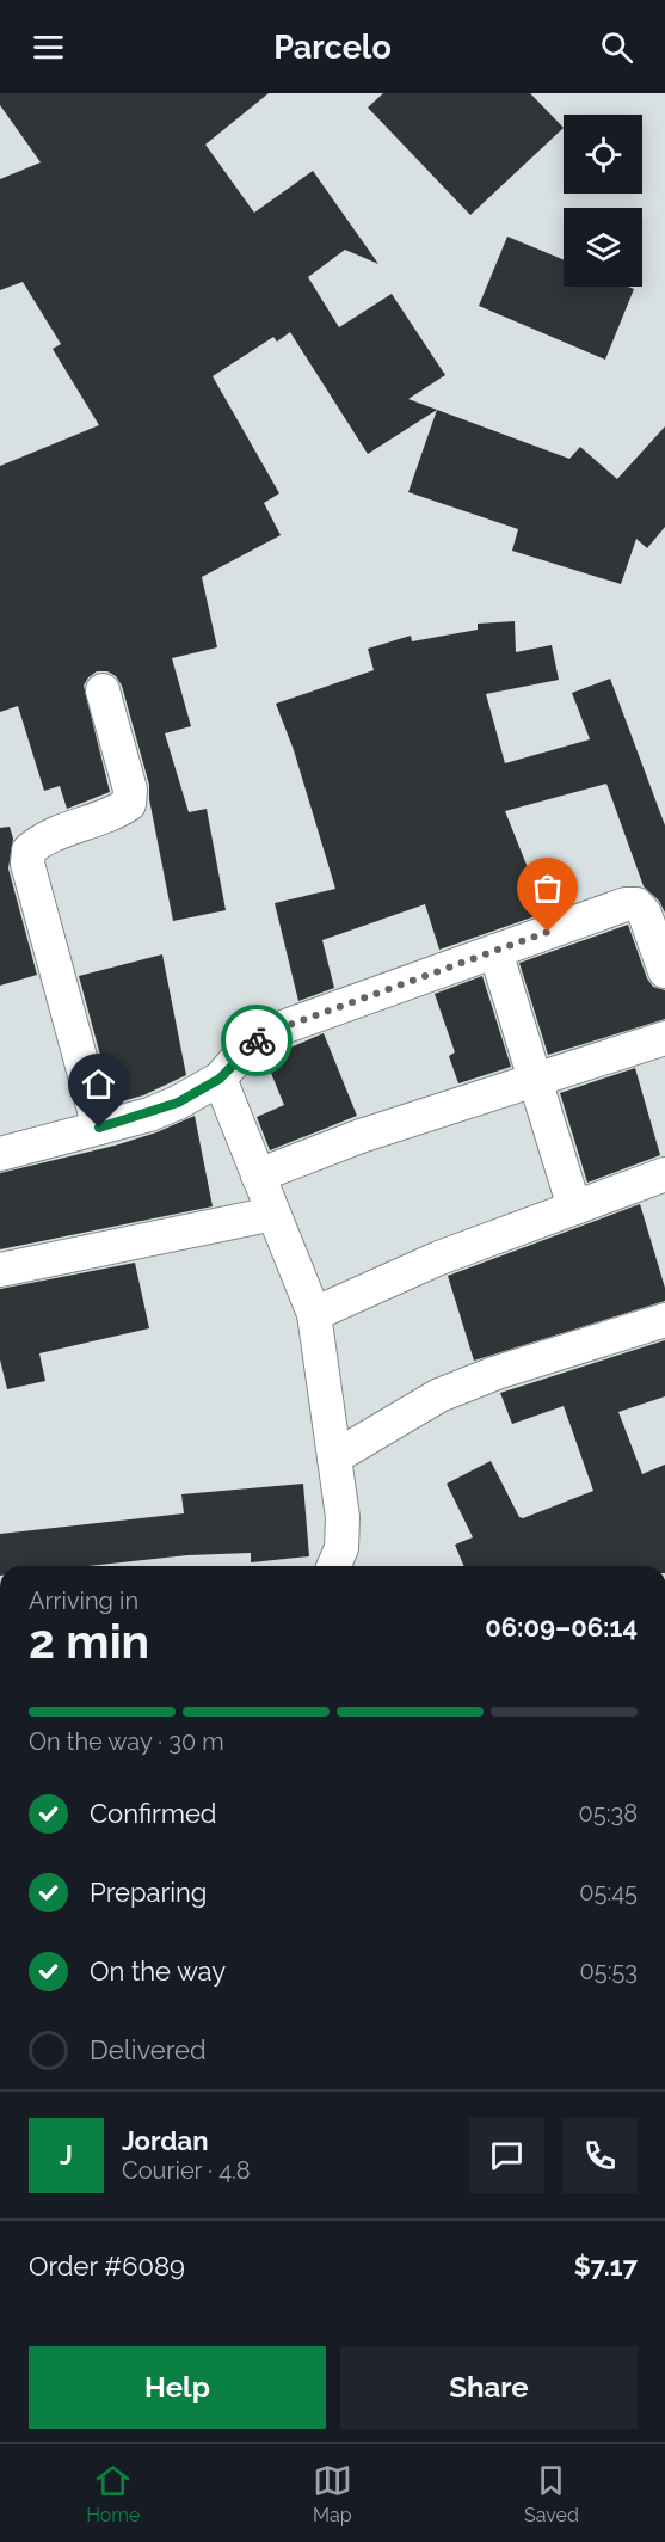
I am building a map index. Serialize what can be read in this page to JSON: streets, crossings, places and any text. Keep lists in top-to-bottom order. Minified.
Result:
{"page":{"header":"Parcelo","heading":["2 min","Arriving in","06:09–06:14"],"panel":["Jordan","Courier · 4.8","Order #6089","$7.17"],"bar":"On the way · 30 m","list":[["Confirmed","05:38"],["Preparing","05:45"],["On the way","05:53"],"Delivered"],"round":"J","buttons":["Help","Share"],"tabs":["Home","Map","Saved"]}}
